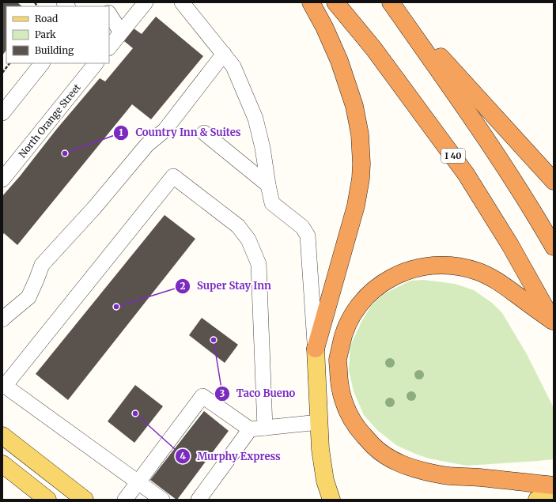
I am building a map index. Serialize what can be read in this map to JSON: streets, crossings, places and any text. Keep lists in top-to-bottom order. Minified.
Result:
{"streets":{"highway":["I 40"],"street":["North Orange Street"]},"places":["Country Inn & Suites","Super Stay Inn","Taco Bueno","Murphy Express"],"legend":["Road","Park","Building"]}
